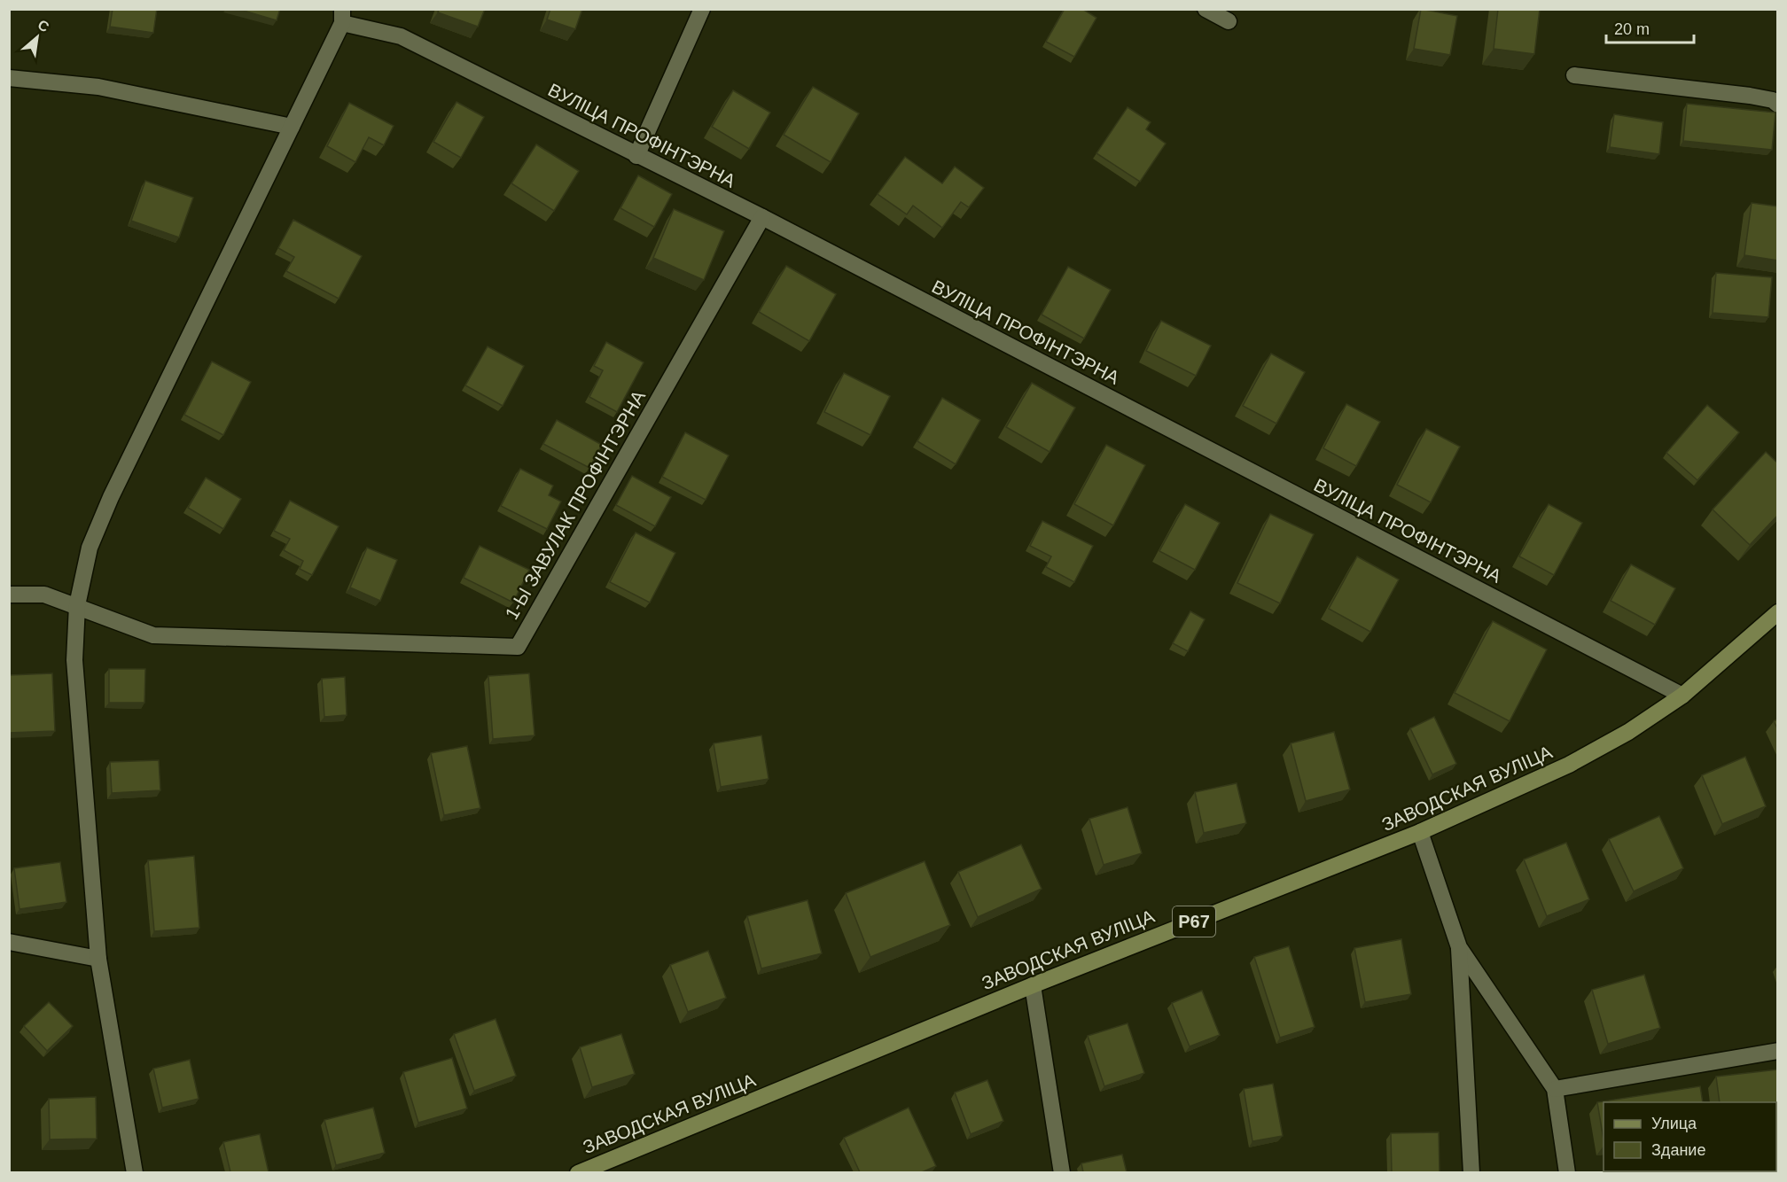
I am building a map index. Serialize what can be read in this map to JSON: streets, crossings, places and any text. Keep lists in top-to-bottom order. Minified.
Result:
{"streets":{"main road":["ЗАВОДСКАЯ ВУЛІЦА","Р67"],"street":["ВУЛІЦА ПРОФІНТЭРНА","1-Ы ЗАВУЛАК ПРОФІНТЭРНА"]},"crossings":[["ВУЛІЦА ПРОФІНТЭРНА","1-Ы ЗАВУЛАК ПРОФІНТЭРНА"],["ВУЛІЦА ПРОФІНТЭРНА","ЗАВОДСКАЯ ВУЛІЦА"]],"legend":["Улица","Здание"],"scale_bar":"20 m","north":"top right"}
